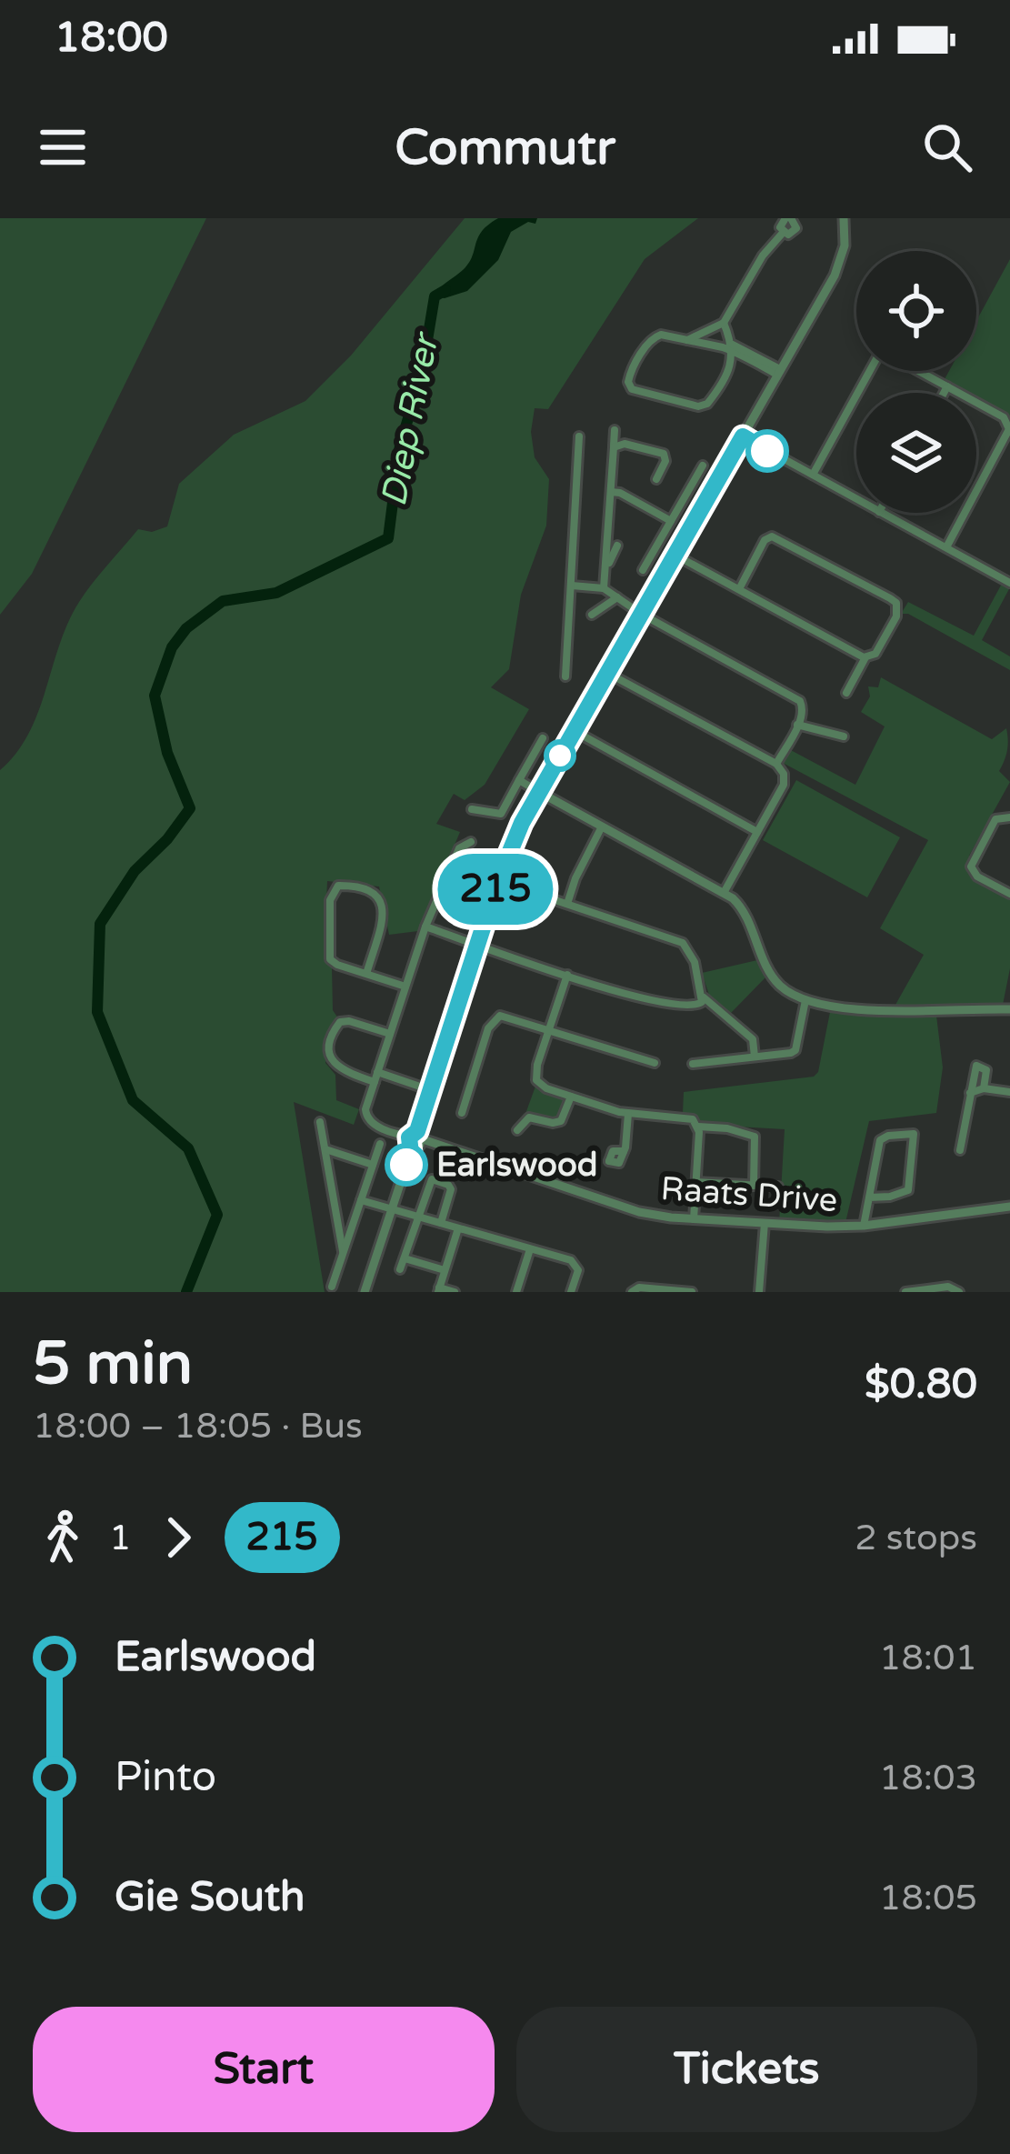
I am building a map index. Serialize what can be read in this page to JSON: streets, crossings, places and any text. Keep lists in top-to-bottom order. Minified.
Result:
{"streets":{"street":["Raats Drive"]},"water":["Diep River"],"places":["Earlswood"],"lines":["bus line 215"],"page":{"status":"18:00","header":"Commutr","on_map":"215","heading":["5 min","18:00 – 18:05 · Bus","$0.80"],"legs":["1","215","2 stops"],"list":[{"name":"Earlswood","value":"18:01"},{"name":"Pinto","value":"18:03"},{"name":"Gie South","value":"18:05"}],"buttons":["Start","Tickets"]}}
